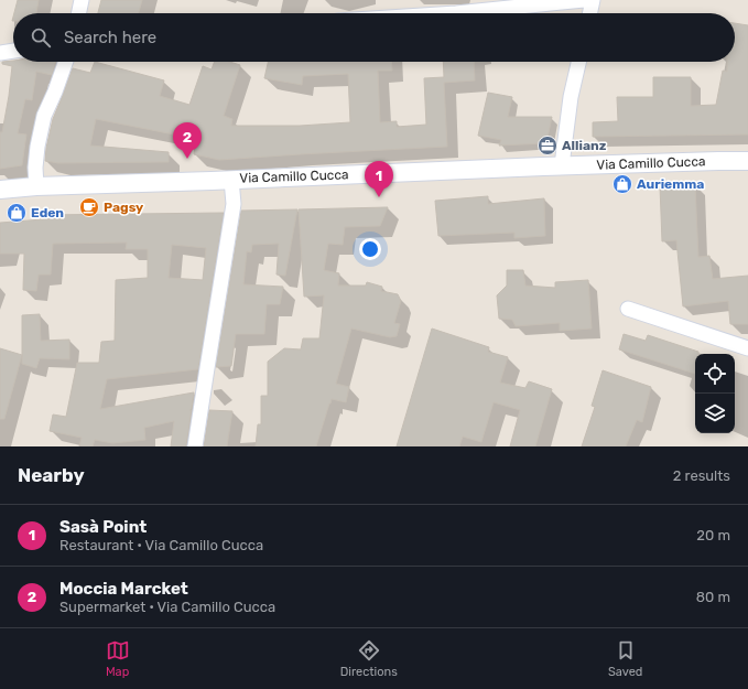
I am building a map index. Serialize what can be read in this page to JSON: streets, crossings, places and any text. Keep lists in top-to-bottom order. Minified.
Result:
{"streets":{"street":["Via Camillo Cucca"]},"places":{"office":["Allianz"],"shop":["Auriemma","Eden"],"cafe":["Pagsy"]},"page":{"search":"Search here","pins":["2","1"],"heading":["Nearby","2 results"],"list":[{"mark":"1","name":"Sasà Point","note":"Restaurant · Via Camillo Cucca","value":"20 m"},{"mark":"2","name":"Moccia Marcket","note":"Supermarket · Via Camillo Cucca","value":"80 m"}],"nav":["Map","Directions","Saved"]}}
